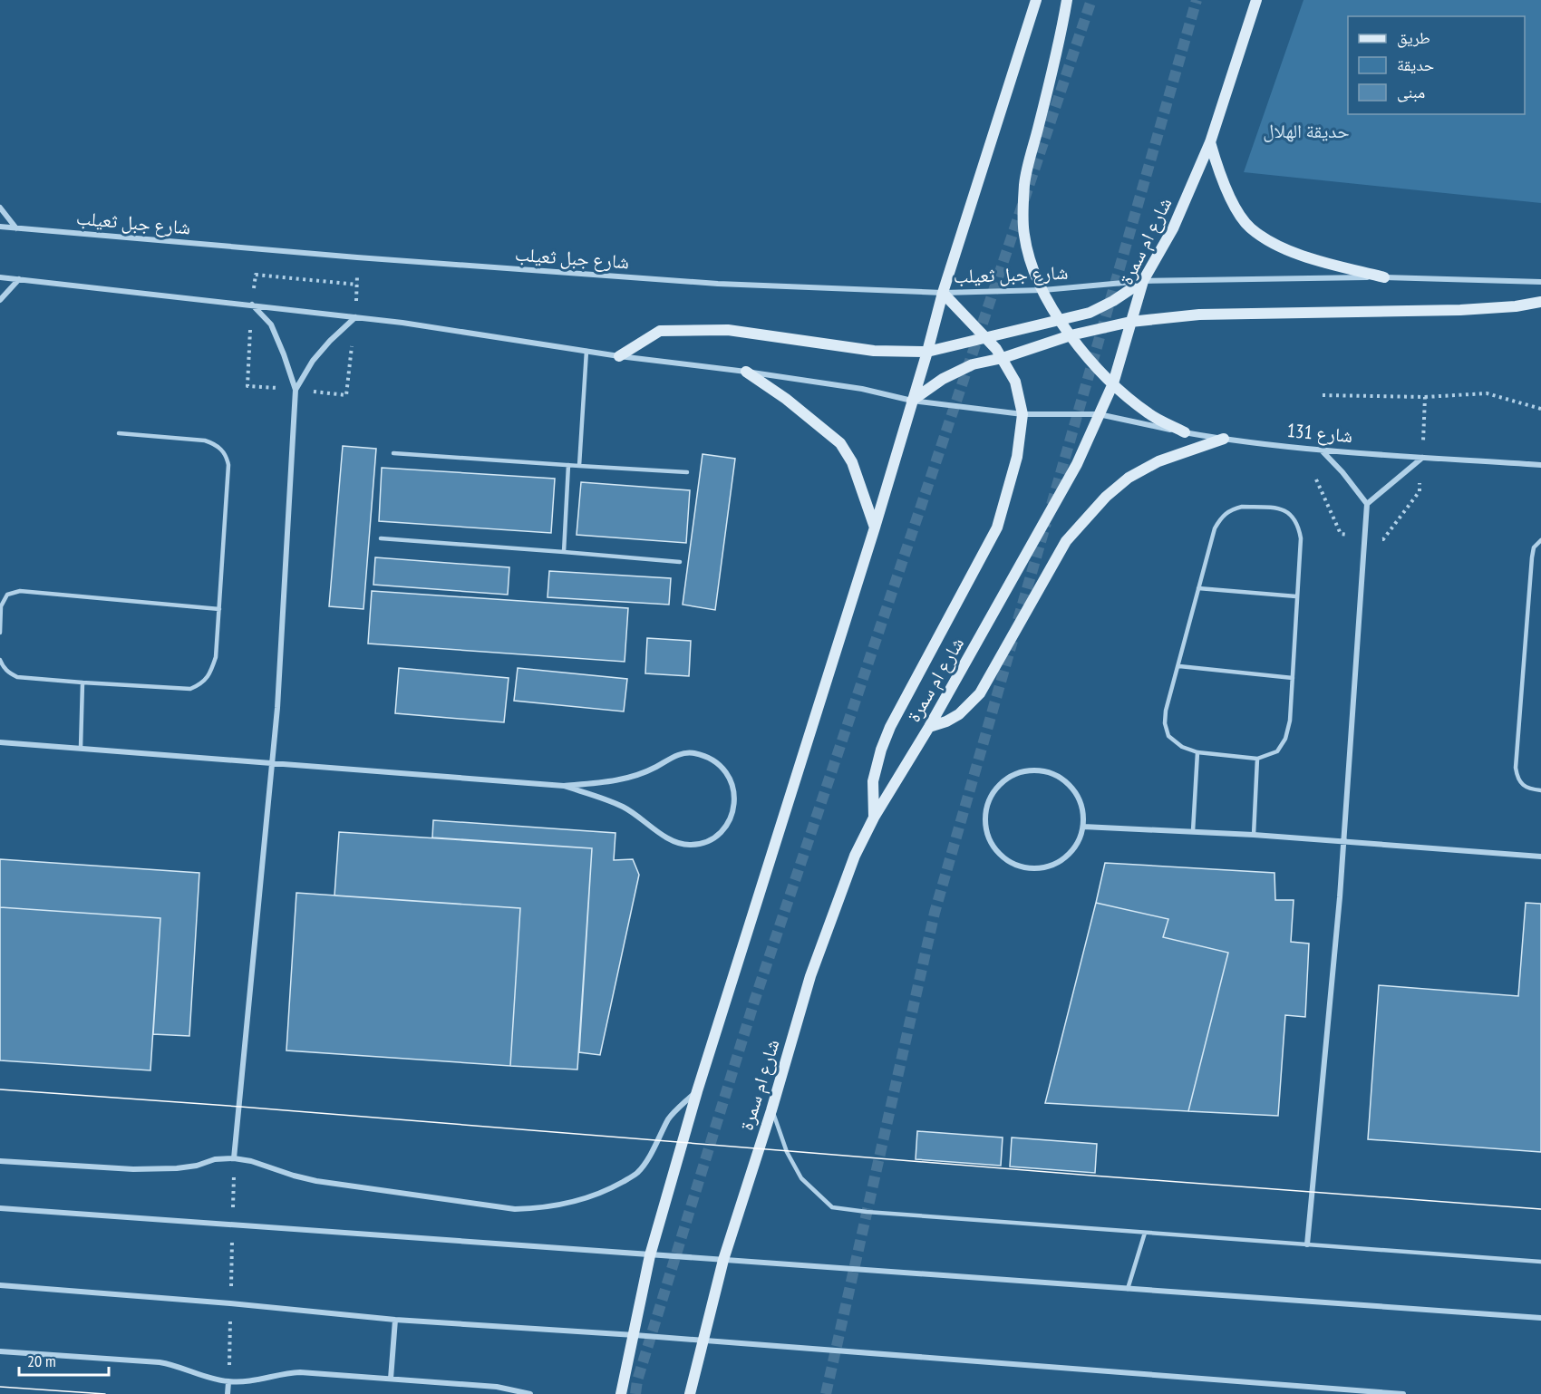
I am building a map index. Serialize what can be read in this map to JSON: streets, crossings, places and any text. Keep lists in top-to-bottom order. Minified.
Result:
{"streets":{"street":["شارع جبل ثعيلب","شارع ام سمرة","شارع 131"]},"crossings":[["شارع جبل ثعيلب","شارع ام سمرة"],["شارع ام سمرة","شارع 131"]],"parks":["حديقة الهلال"],"legend":["طريق","حديقة","مبنى"],"scale_bar":"20 m"}
